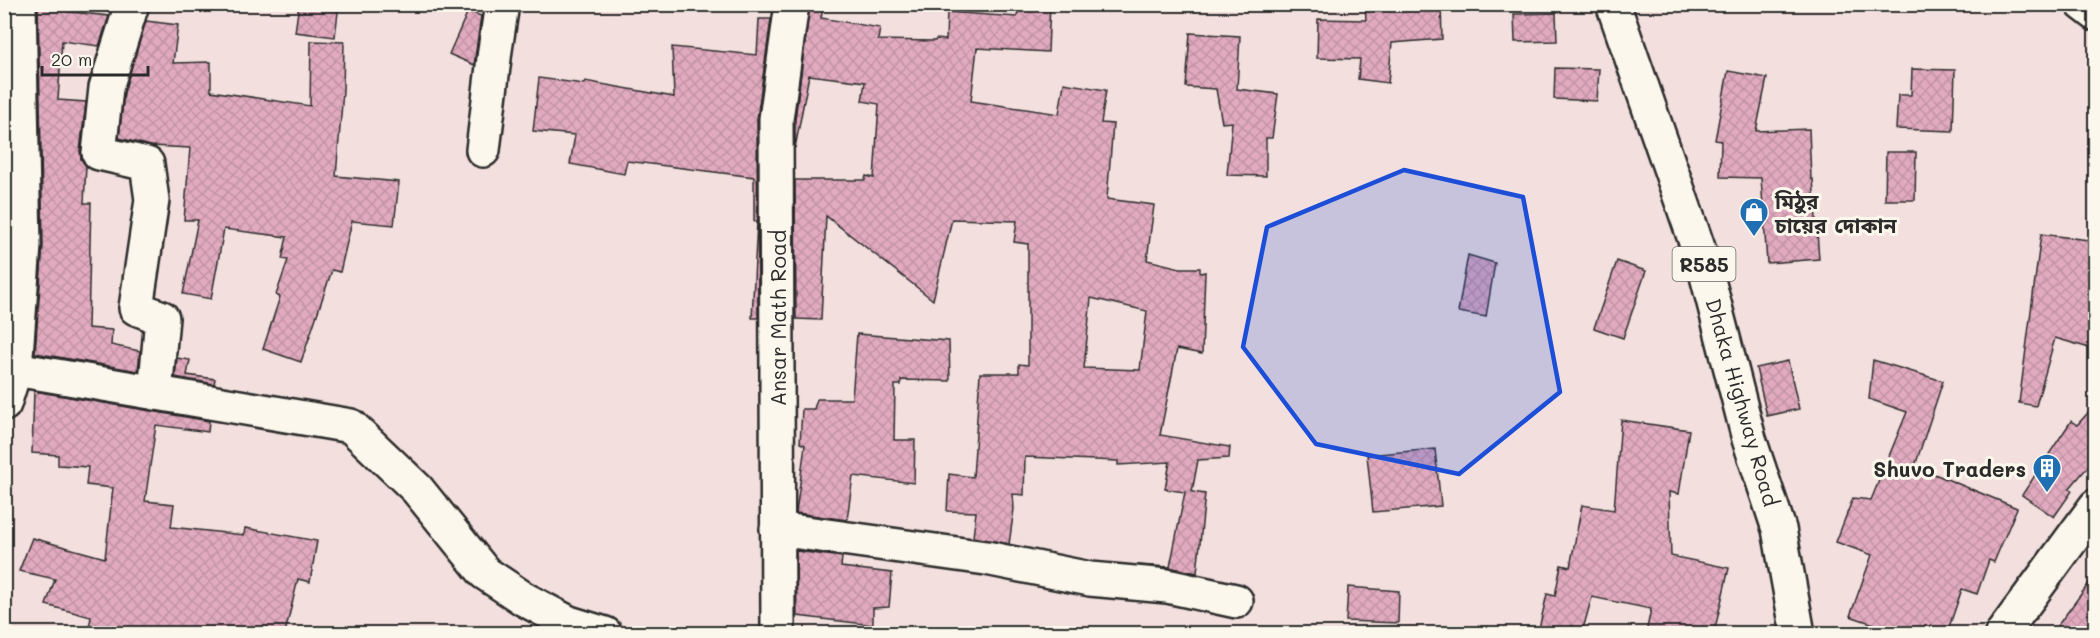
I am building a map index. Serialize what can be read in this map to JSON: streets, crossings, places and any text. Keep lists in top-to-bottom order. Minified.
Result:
{"streets":{"street":["R585","Ansar Math Road","Dhaka Highway Road"]},"places":{"shop":["মিঠুর চায়ের দোকান"],"building":["Shuvo Traders"]},"scale_bar":"20 m"}
